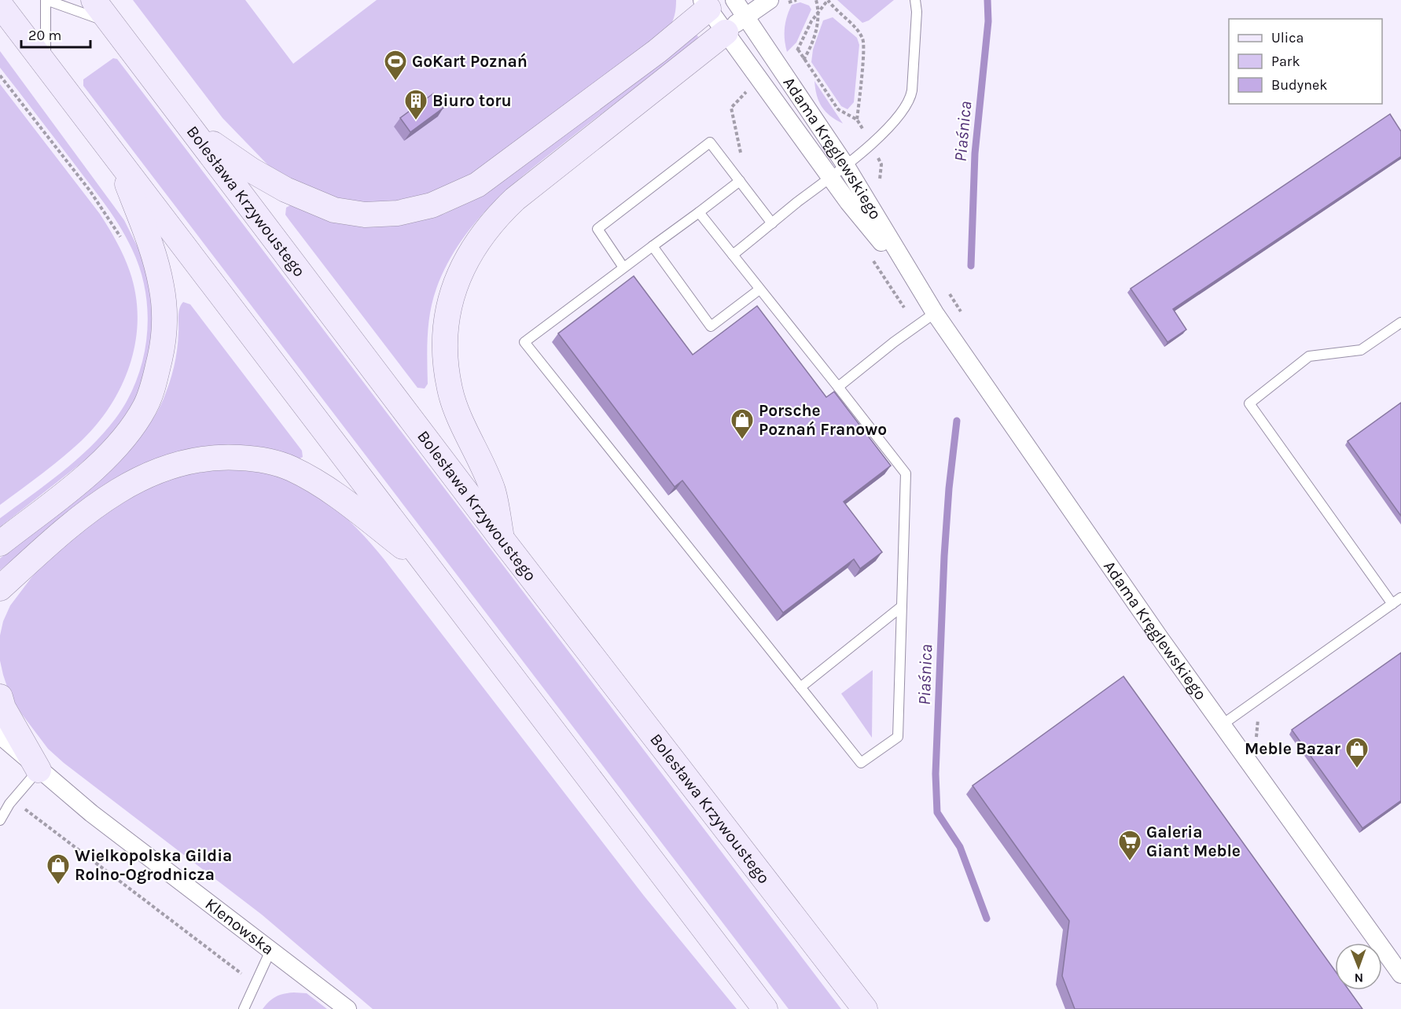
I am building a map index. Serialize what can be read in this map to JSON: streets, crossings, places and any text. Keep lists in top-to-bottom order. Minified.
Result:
{"streets":{"main road":["Bolesława Krzywoustego"],"street":["Adama Kręglewskiego","Klenowska"]},"water":["Piaśnica"],"places":{"sports":["GoKart Poznań"],"building":["Biuro toru"],"shop":["Porsche Poznań Franowo","Meble Bazar","Wielkopolska Gildia Rolno-Ogrodnicza"],"supermarket":["Galeria Giant Meble"]},"legend":["Ulica","Park","Budynek"],"scale_bar":"20 m","north":"bottom"}
